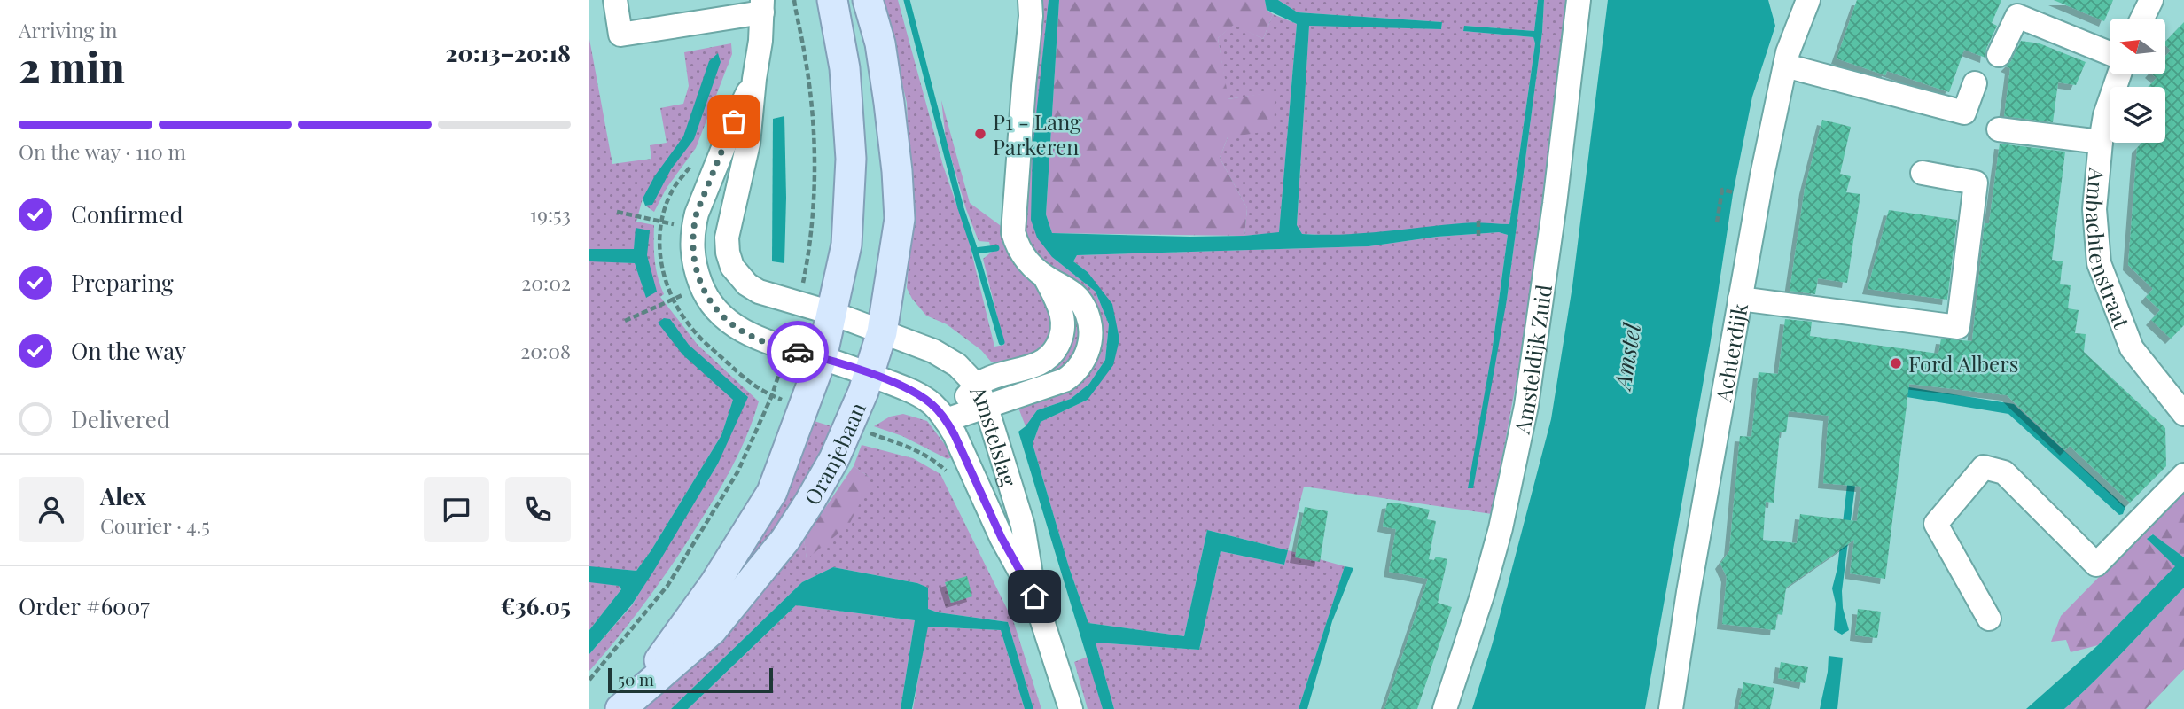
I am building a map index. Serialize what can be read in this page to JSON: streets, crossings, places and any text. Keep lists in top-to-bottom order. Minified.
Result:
{"streets":{"main road":["Oranjebaan"],"street":["Ambachtenstraat","Achterdijk","Amsteldijk Zuid","Amstelslag"]},"crossings":[["Amstelslag","Oranjebaan"]],"water":["Amstel"],"places":["P1 - Lang Parkeren","Ford Albers"],"scale_bar":"50 m","north":"left","page":{"heading":["2 min","Arriving in","20:13–20:18"],"panel":["Alex","Courier · 4.5","Order #6007","€36.05"],"bar":"On the way · 110 m","list":[["Confirmed","19:53"],["Preparing","20:02"],["On the way","20:08"],"Delivered"],"scale":"50 m"}}
